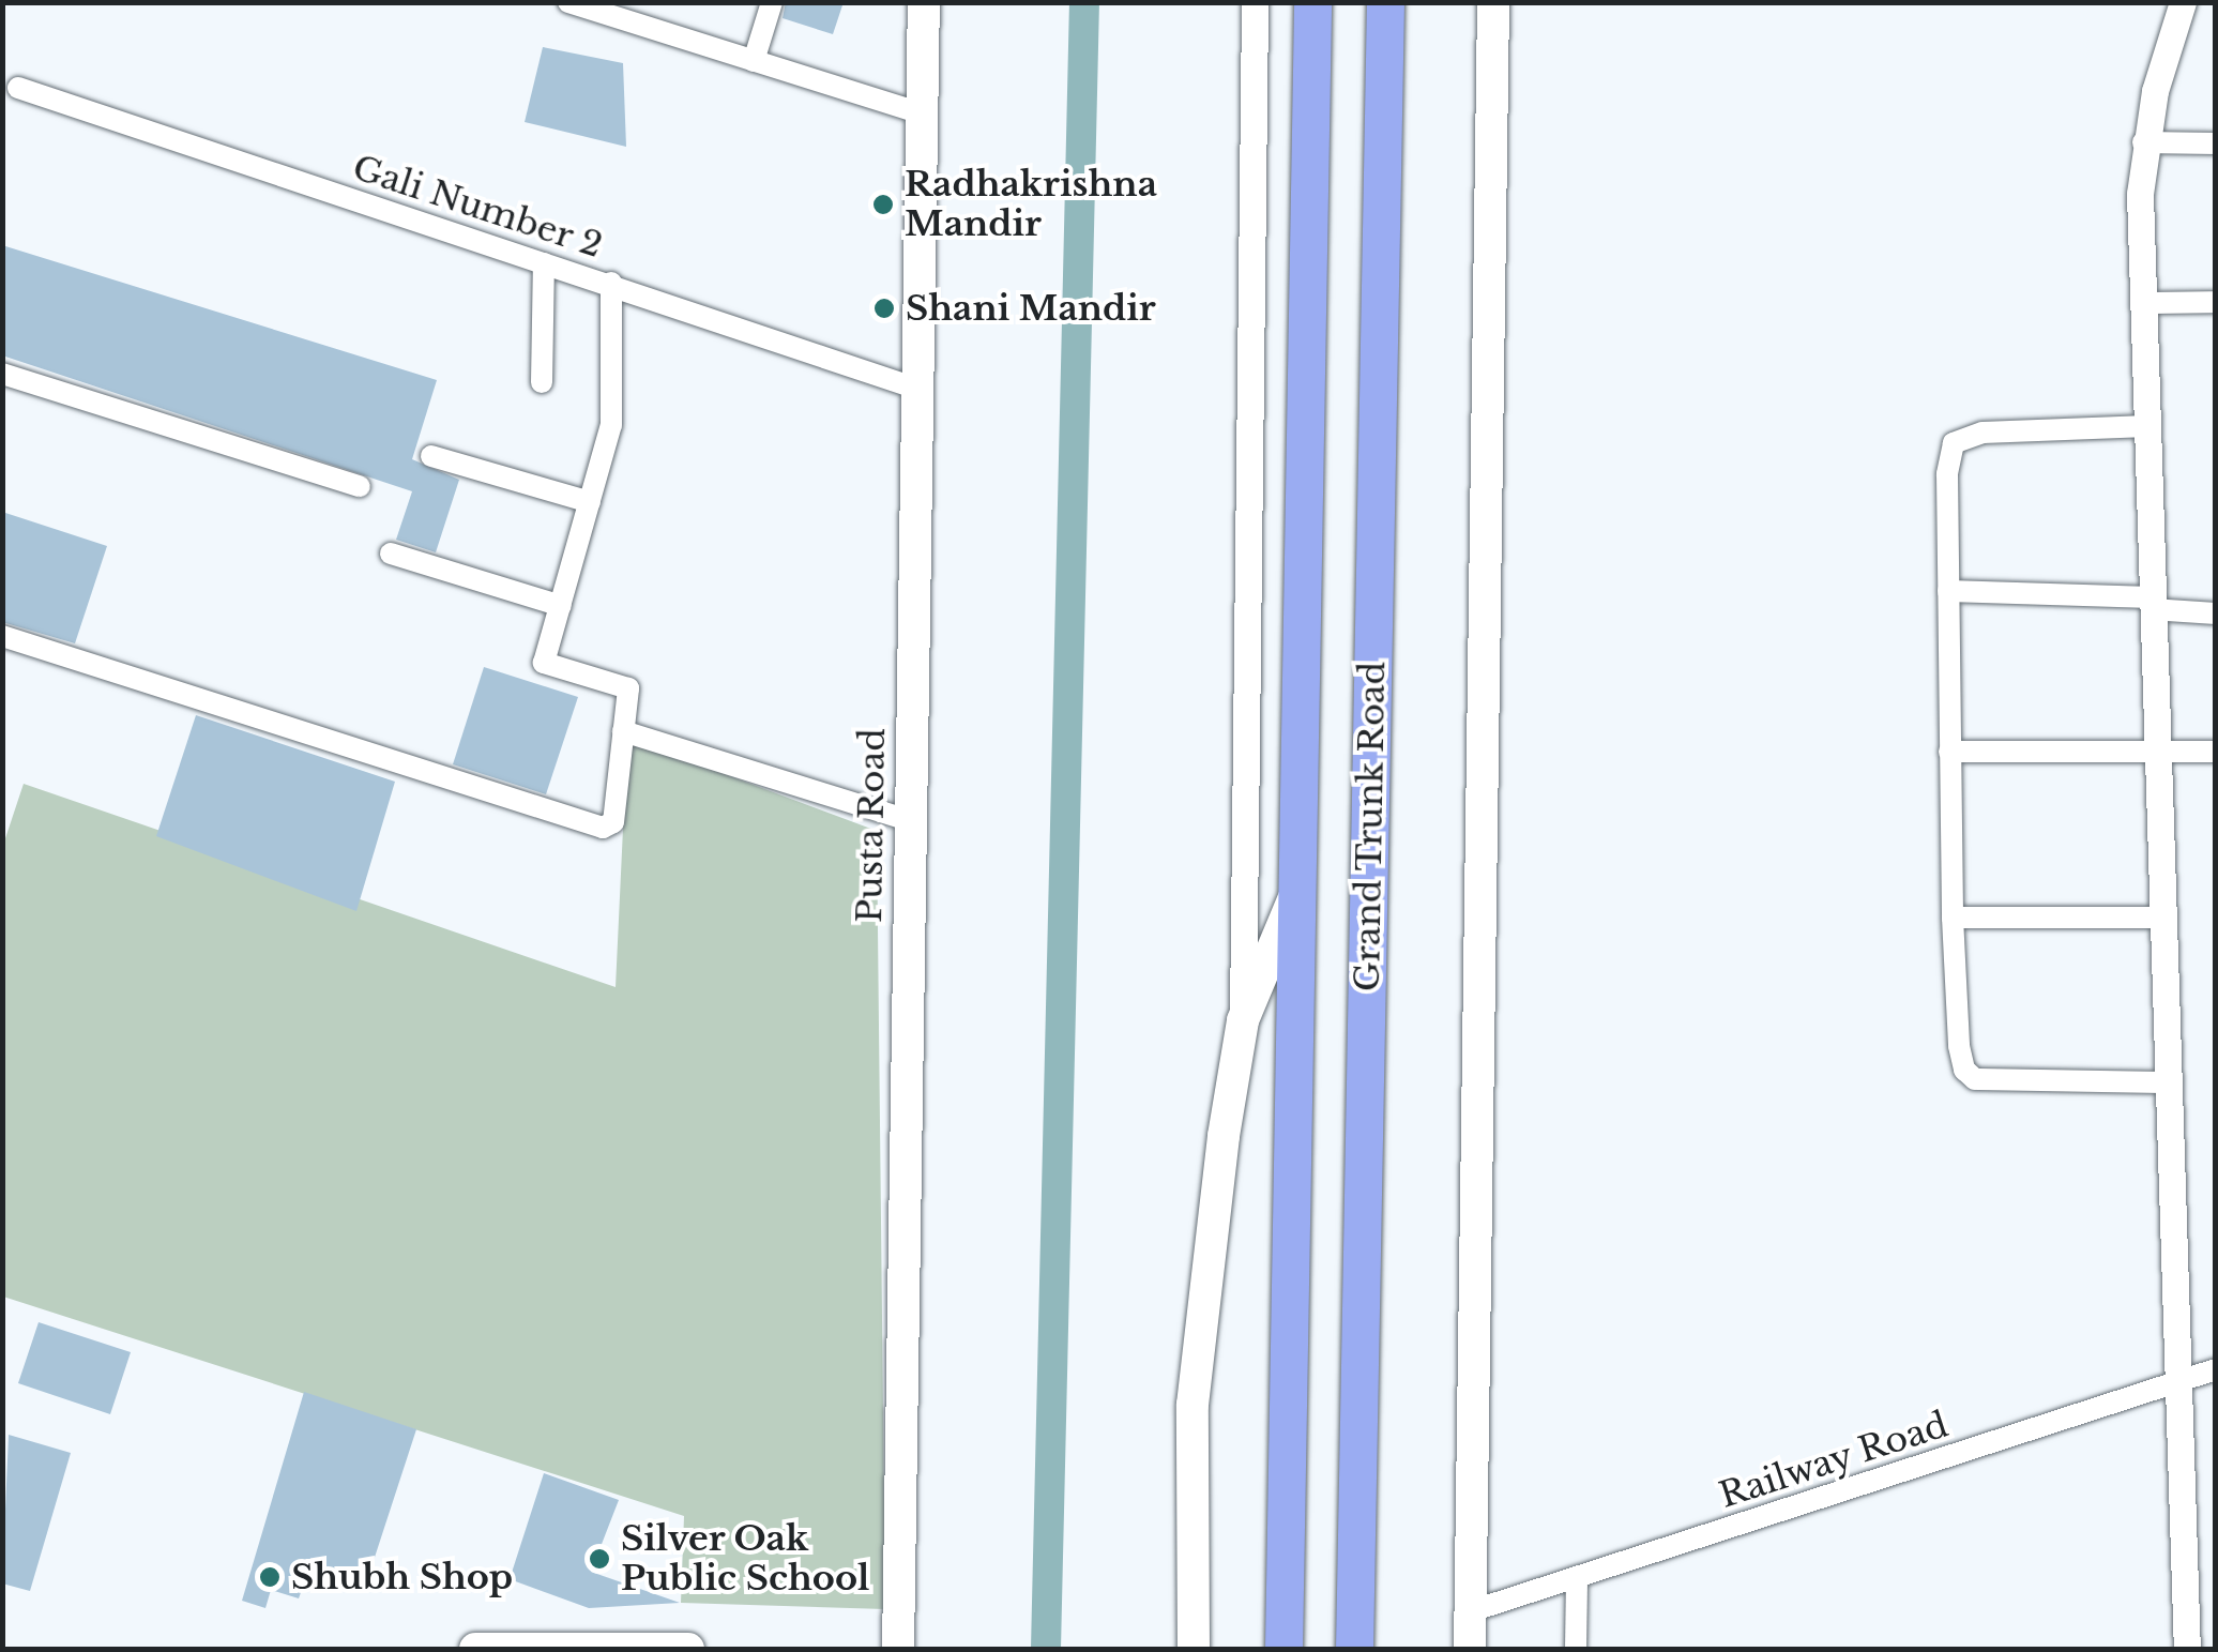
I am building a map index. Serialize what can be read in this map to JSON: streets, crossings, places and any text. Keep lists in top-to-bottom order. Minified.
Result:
{"streets":{"highway":["Grand Trunk Road"],"main road":["Pusta Road"],"street":["Gali Number 2","Railway Road"]},"crossings":[["Gali Number 2","Pusta Road"]],"places":["Radhakrishna Mandir","Shani Mandir","Silver Oak Public School","Shubh Shop"]}
